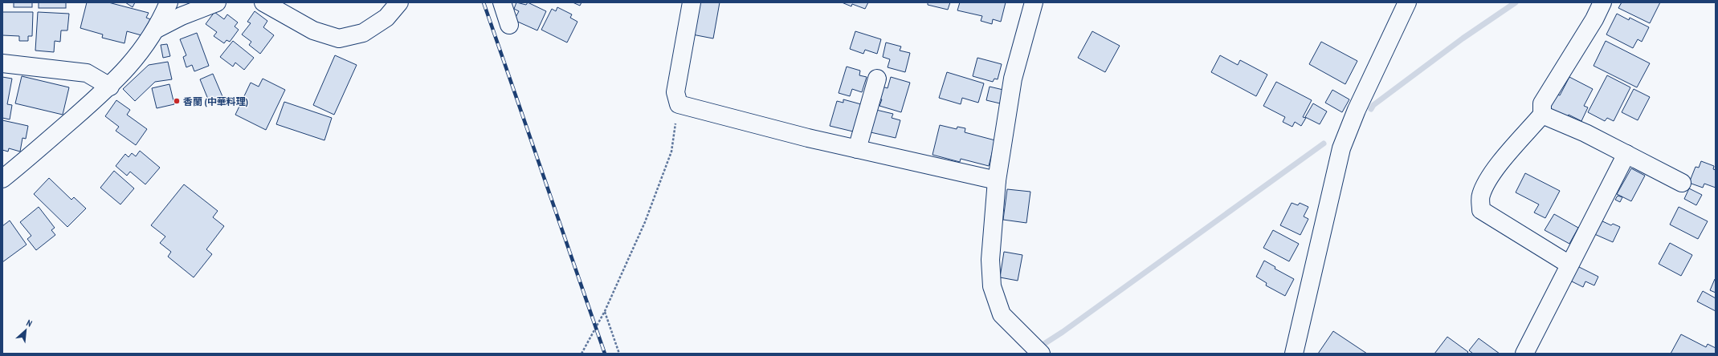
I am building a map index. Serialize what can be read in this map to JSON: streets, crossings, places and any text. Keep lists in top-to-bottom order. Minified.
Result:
{"places":["香蘭 (中華料理)"],"north":"top right"}
